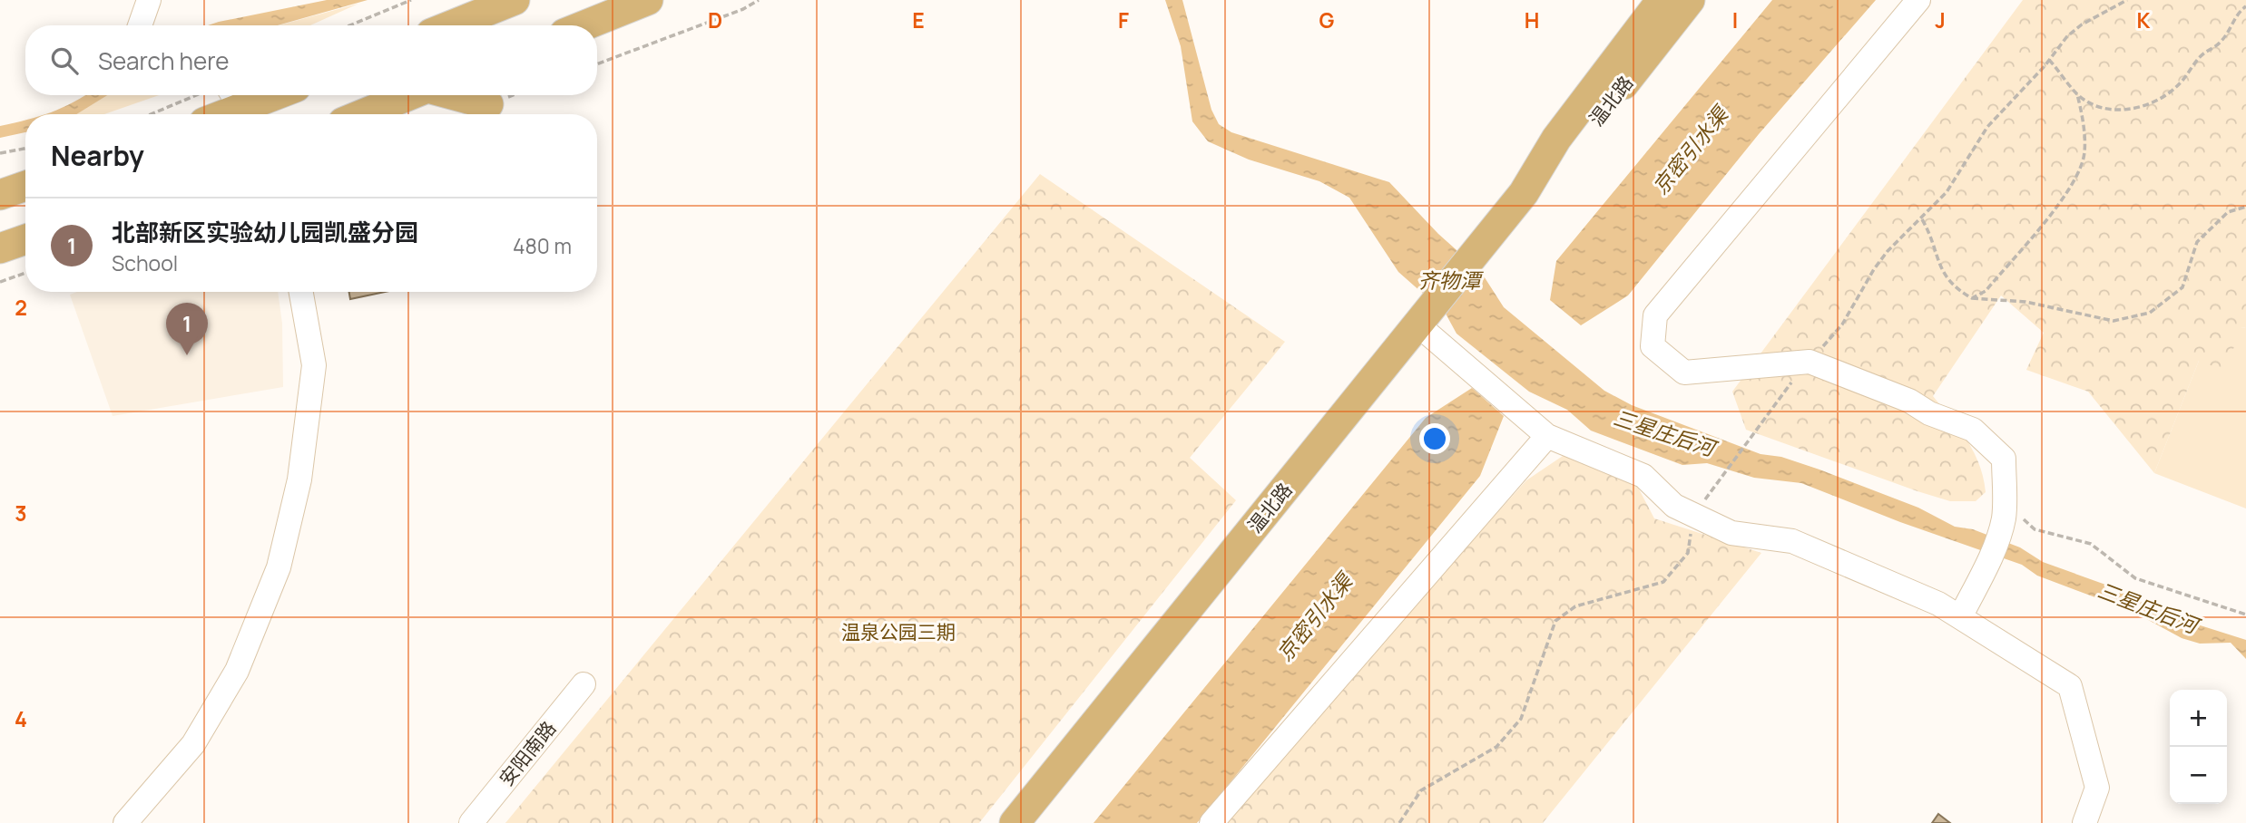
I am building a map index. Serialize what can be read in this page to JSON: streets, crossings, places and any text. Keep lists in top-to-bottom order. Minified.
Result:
{"streets":{"main road":["温北路"],"street":["安阳南路"]},"water":["京密引水渠","齐物潭","三星庄后河"],"parks":["温泉公园三期"],"page":{"search":"Search here","heading":"Nearby","list":[{"mark":"1","name":"北部新区实验幼儿园凯盛分园","note":"School","value":"480 m"}],"pins":"1","map_buttons":["+","−"]},"grid":{"columns":["D","E","F","G","H","I","J","K"],"rows":["2","3","4"]}}
